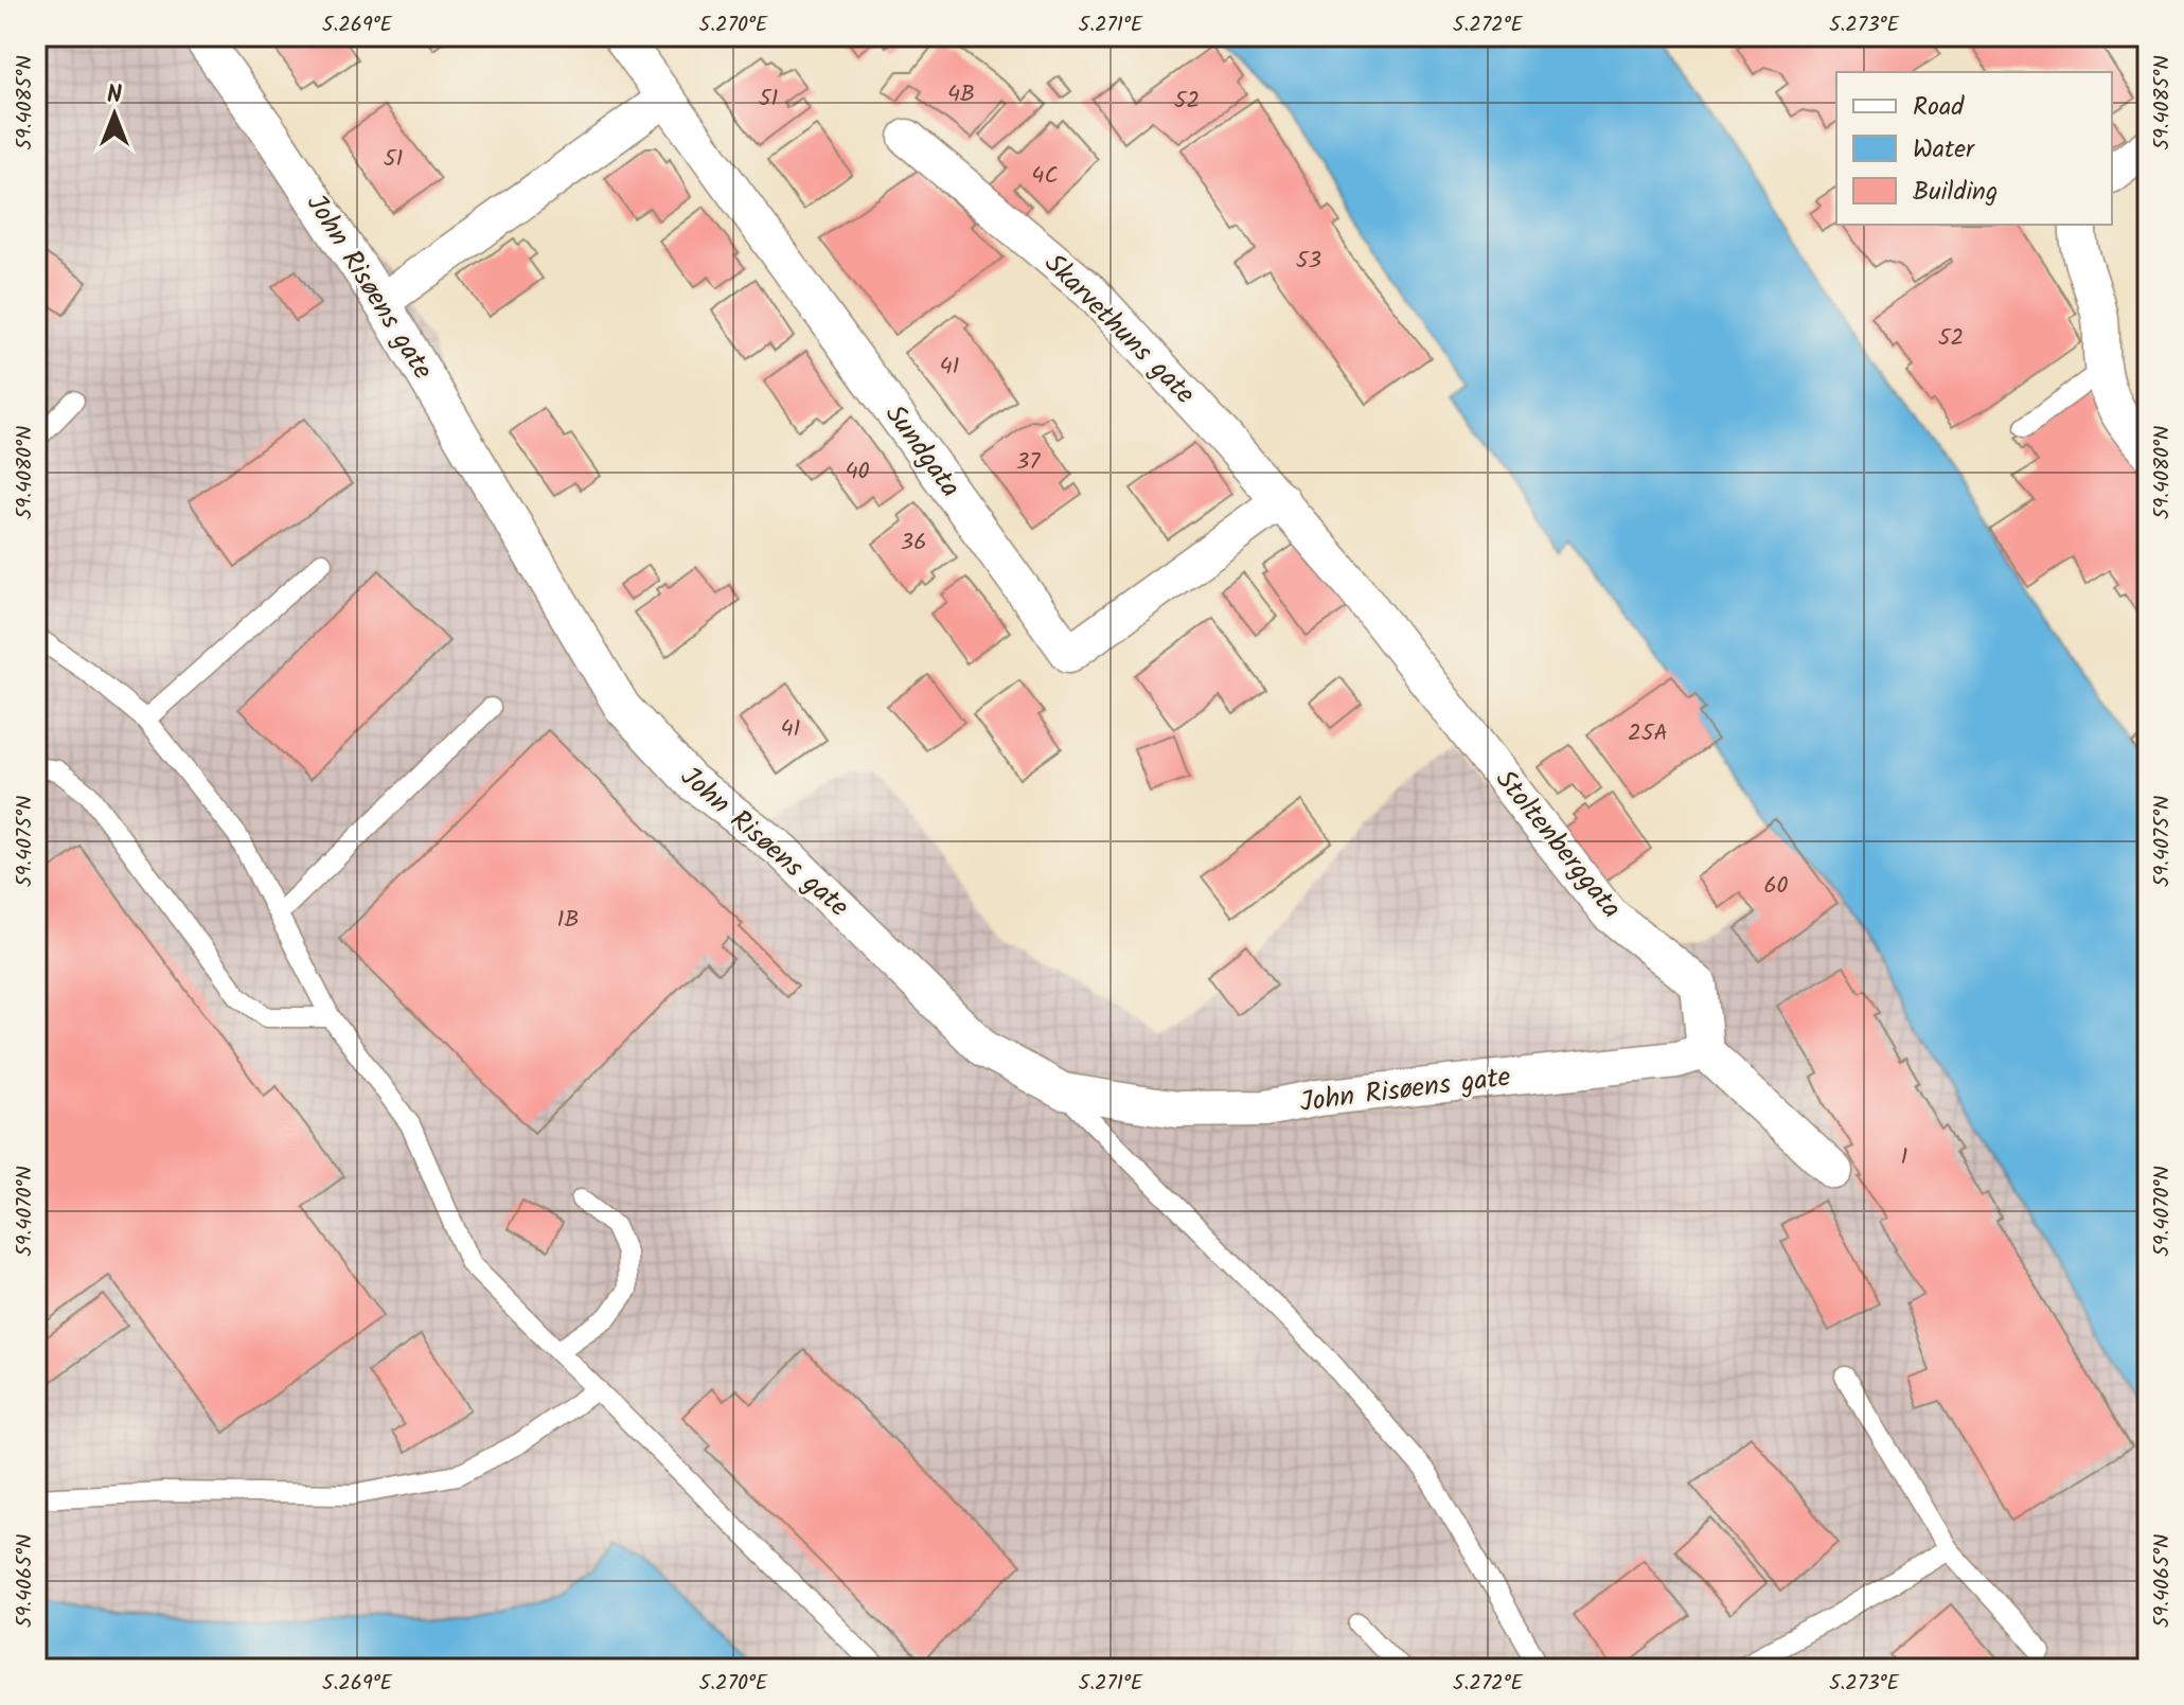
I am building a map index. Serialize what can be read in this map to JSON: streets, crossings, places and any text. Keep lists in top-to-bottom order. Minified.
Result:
{"streets":{"street":["John Risøens gate","Skarvethuns gate","Sundgata","Stoltenberggata"]},"crossings":[["John Risøens gate","Stoltenberggata"],["Skarvethuns gate","Sundgata"],["Skarvethuns gate","Stoltenberggata"],["Sundgata","Stoltenberggata"]],"house_numbers":["4B","51","52","51","4C","53","52","41","37","40","36","41","25A","60","1B","1"],"legend":["Road","Water","Building"],"north":"top","coordinates":["5.269°E","5.270°E","5.271°E","5.272°E","5.273°E","59.4085°N","59.4080°N","59.4075°N","59.4070°N","59.4065°N"]}
